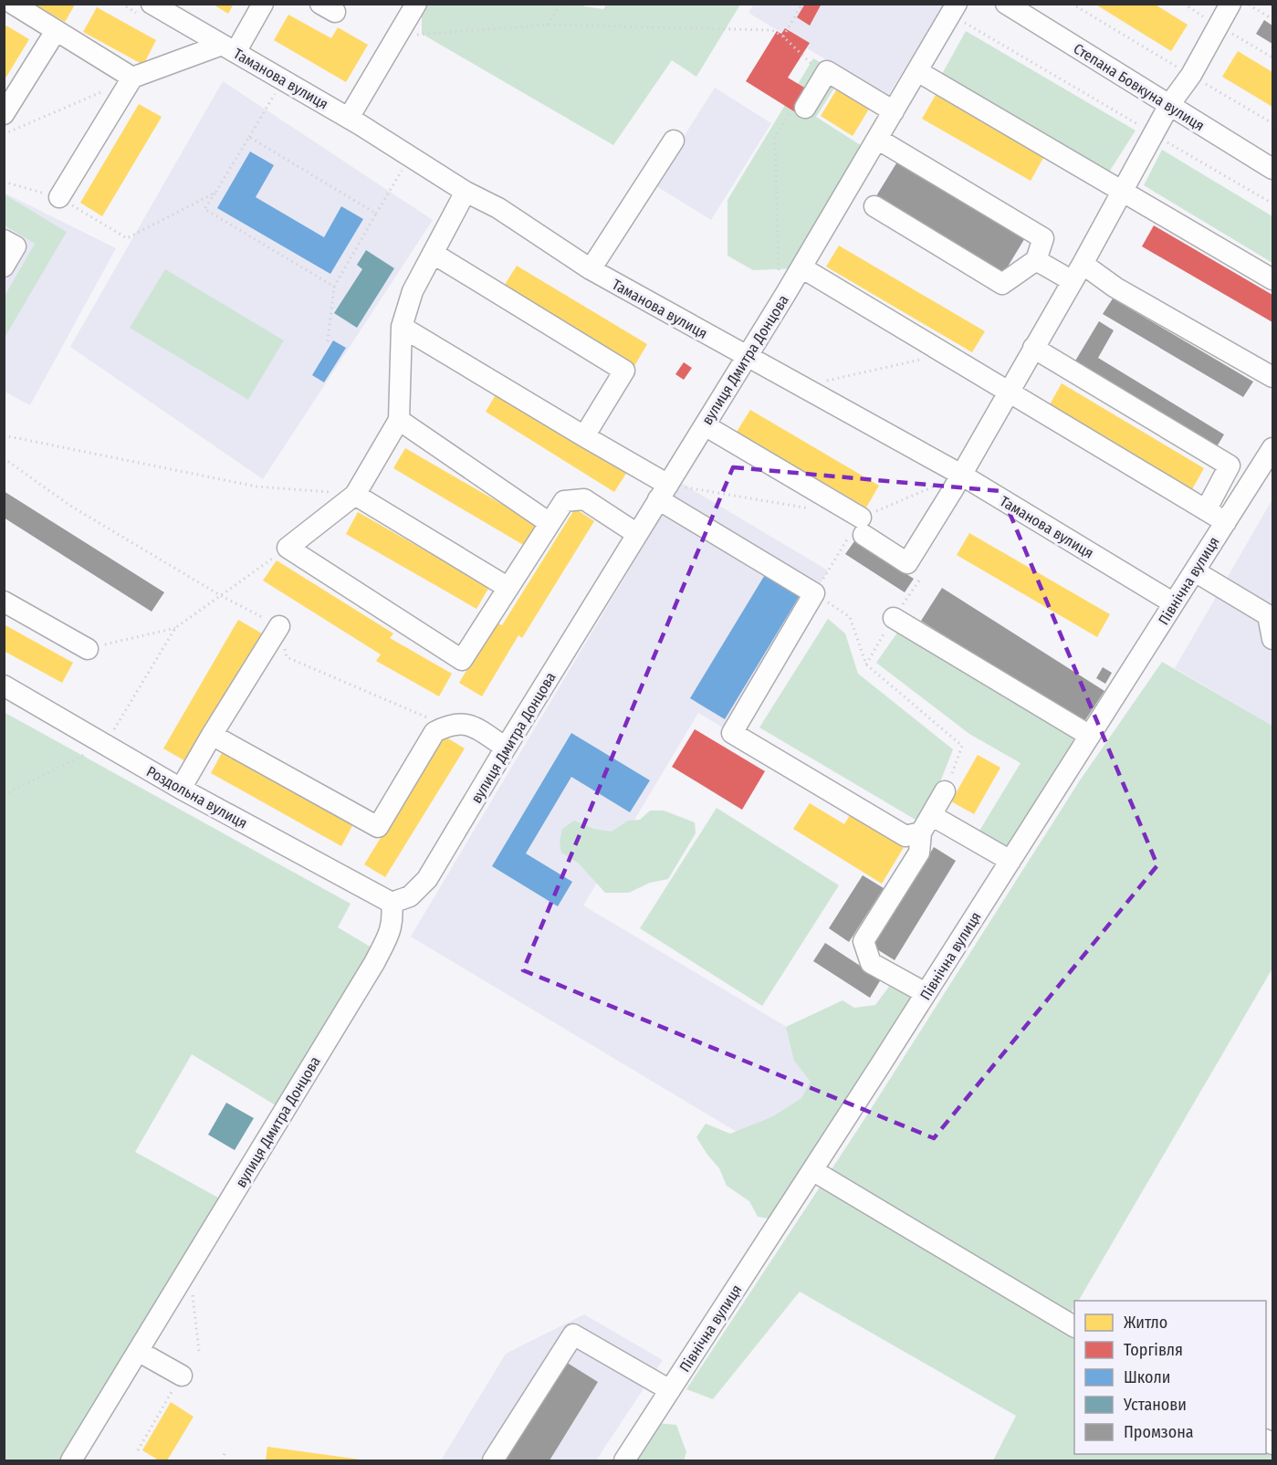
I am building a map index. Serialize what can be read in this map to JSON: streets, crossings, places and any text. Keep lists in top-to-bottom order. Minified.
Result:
{"streets":{"street":["Таманова вулиця","Степана Бовкуна вулиця","вулиця Дмитра Донцова","Північна вулиця","Роздольна вулиця"]},"crossings":[["Таманова вулиця","вулиця Дмитра Донцова"],["Таманова вулиця","Північна вулиця"],["вулиця Дмитра Донцова","Роздольна вулиця"]],"legend":["Житло","Торгівля","Школи","Установи","Промзона"]}
